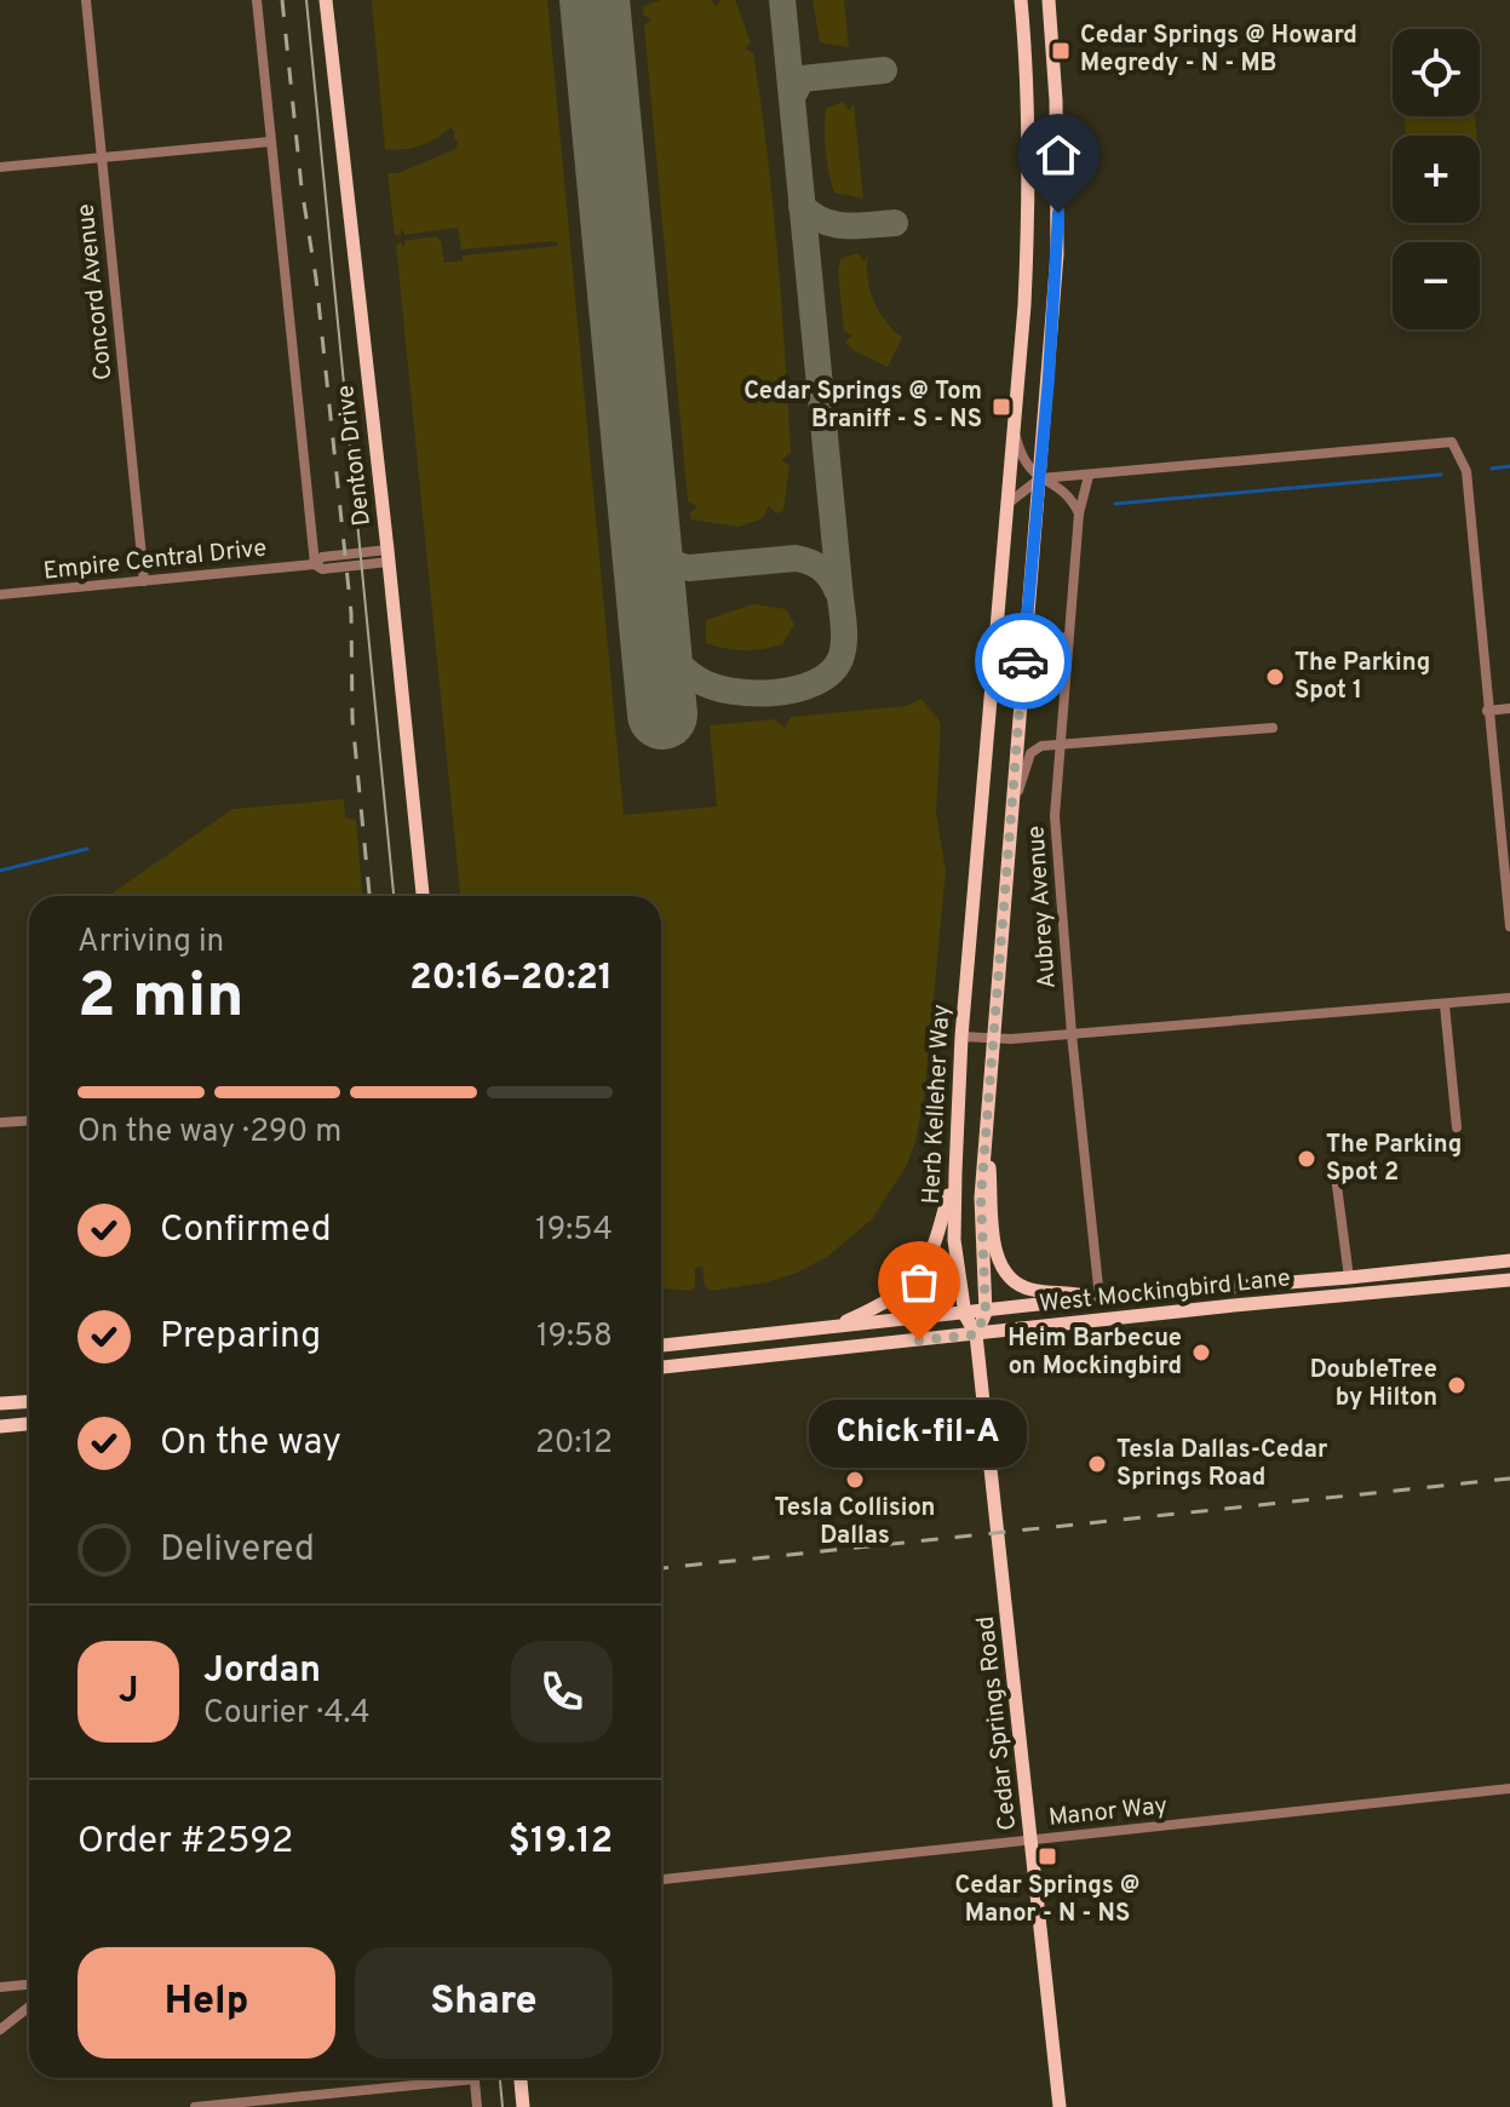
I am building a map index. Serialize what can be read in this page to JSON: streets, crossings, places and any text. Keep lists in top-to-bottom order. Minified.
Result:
{"streets":{"main road":["Denton Drive","Herb Kelleher Way","West Mockingbird Lane","Cedar Springs Road"],"street":["Concord Avenue","Empire Central Drive","Aubrey Avenue","Manor Way"]},"crossings":[["Concord Avenue","Empire Central Drive"],["Denton Drive","Empire Central Drive"],["Aubrey Avenue","West Mockingbird Lane"],["Herb Kelleher Way","West Mockingbird Lane"],["Herb Kelleher Way","Cedar Springs Road"],["West Mockingbird Lane","Cedar Springs Road"],["Cedar Springs Road","Manor Way"]],"places":{"transit":["Cedar Springs @ Howard Megredy - N - MB","Cedar Springs @ Tom Braniff - S - NS","Cedar Springs @ Manor - N - NS"],"other":["The Parking Spot 1","The Parking Spot 2","Chick-fil-A","Heim Barbecue on Mockingbird","DoubleTree by Hilton","Tesla Dallas-Cedar Springs Road","Tesla Collision Dallas"]},"page":{"map_buttons":["+","−"],"heading":["2 min","Arriving in","20:16–20:21"],"panel":["Jordan","Courier · 4.4","Order #2592","$19.12"],"bar":"On the way · 290 m","list":[["Confirmed","19:54"],["Preparing","19:58"],["On the way","20:12"],"Delivered"],"bubble":"Chick-fil-A","round":"J","buttons":["Help","Share"]}}
